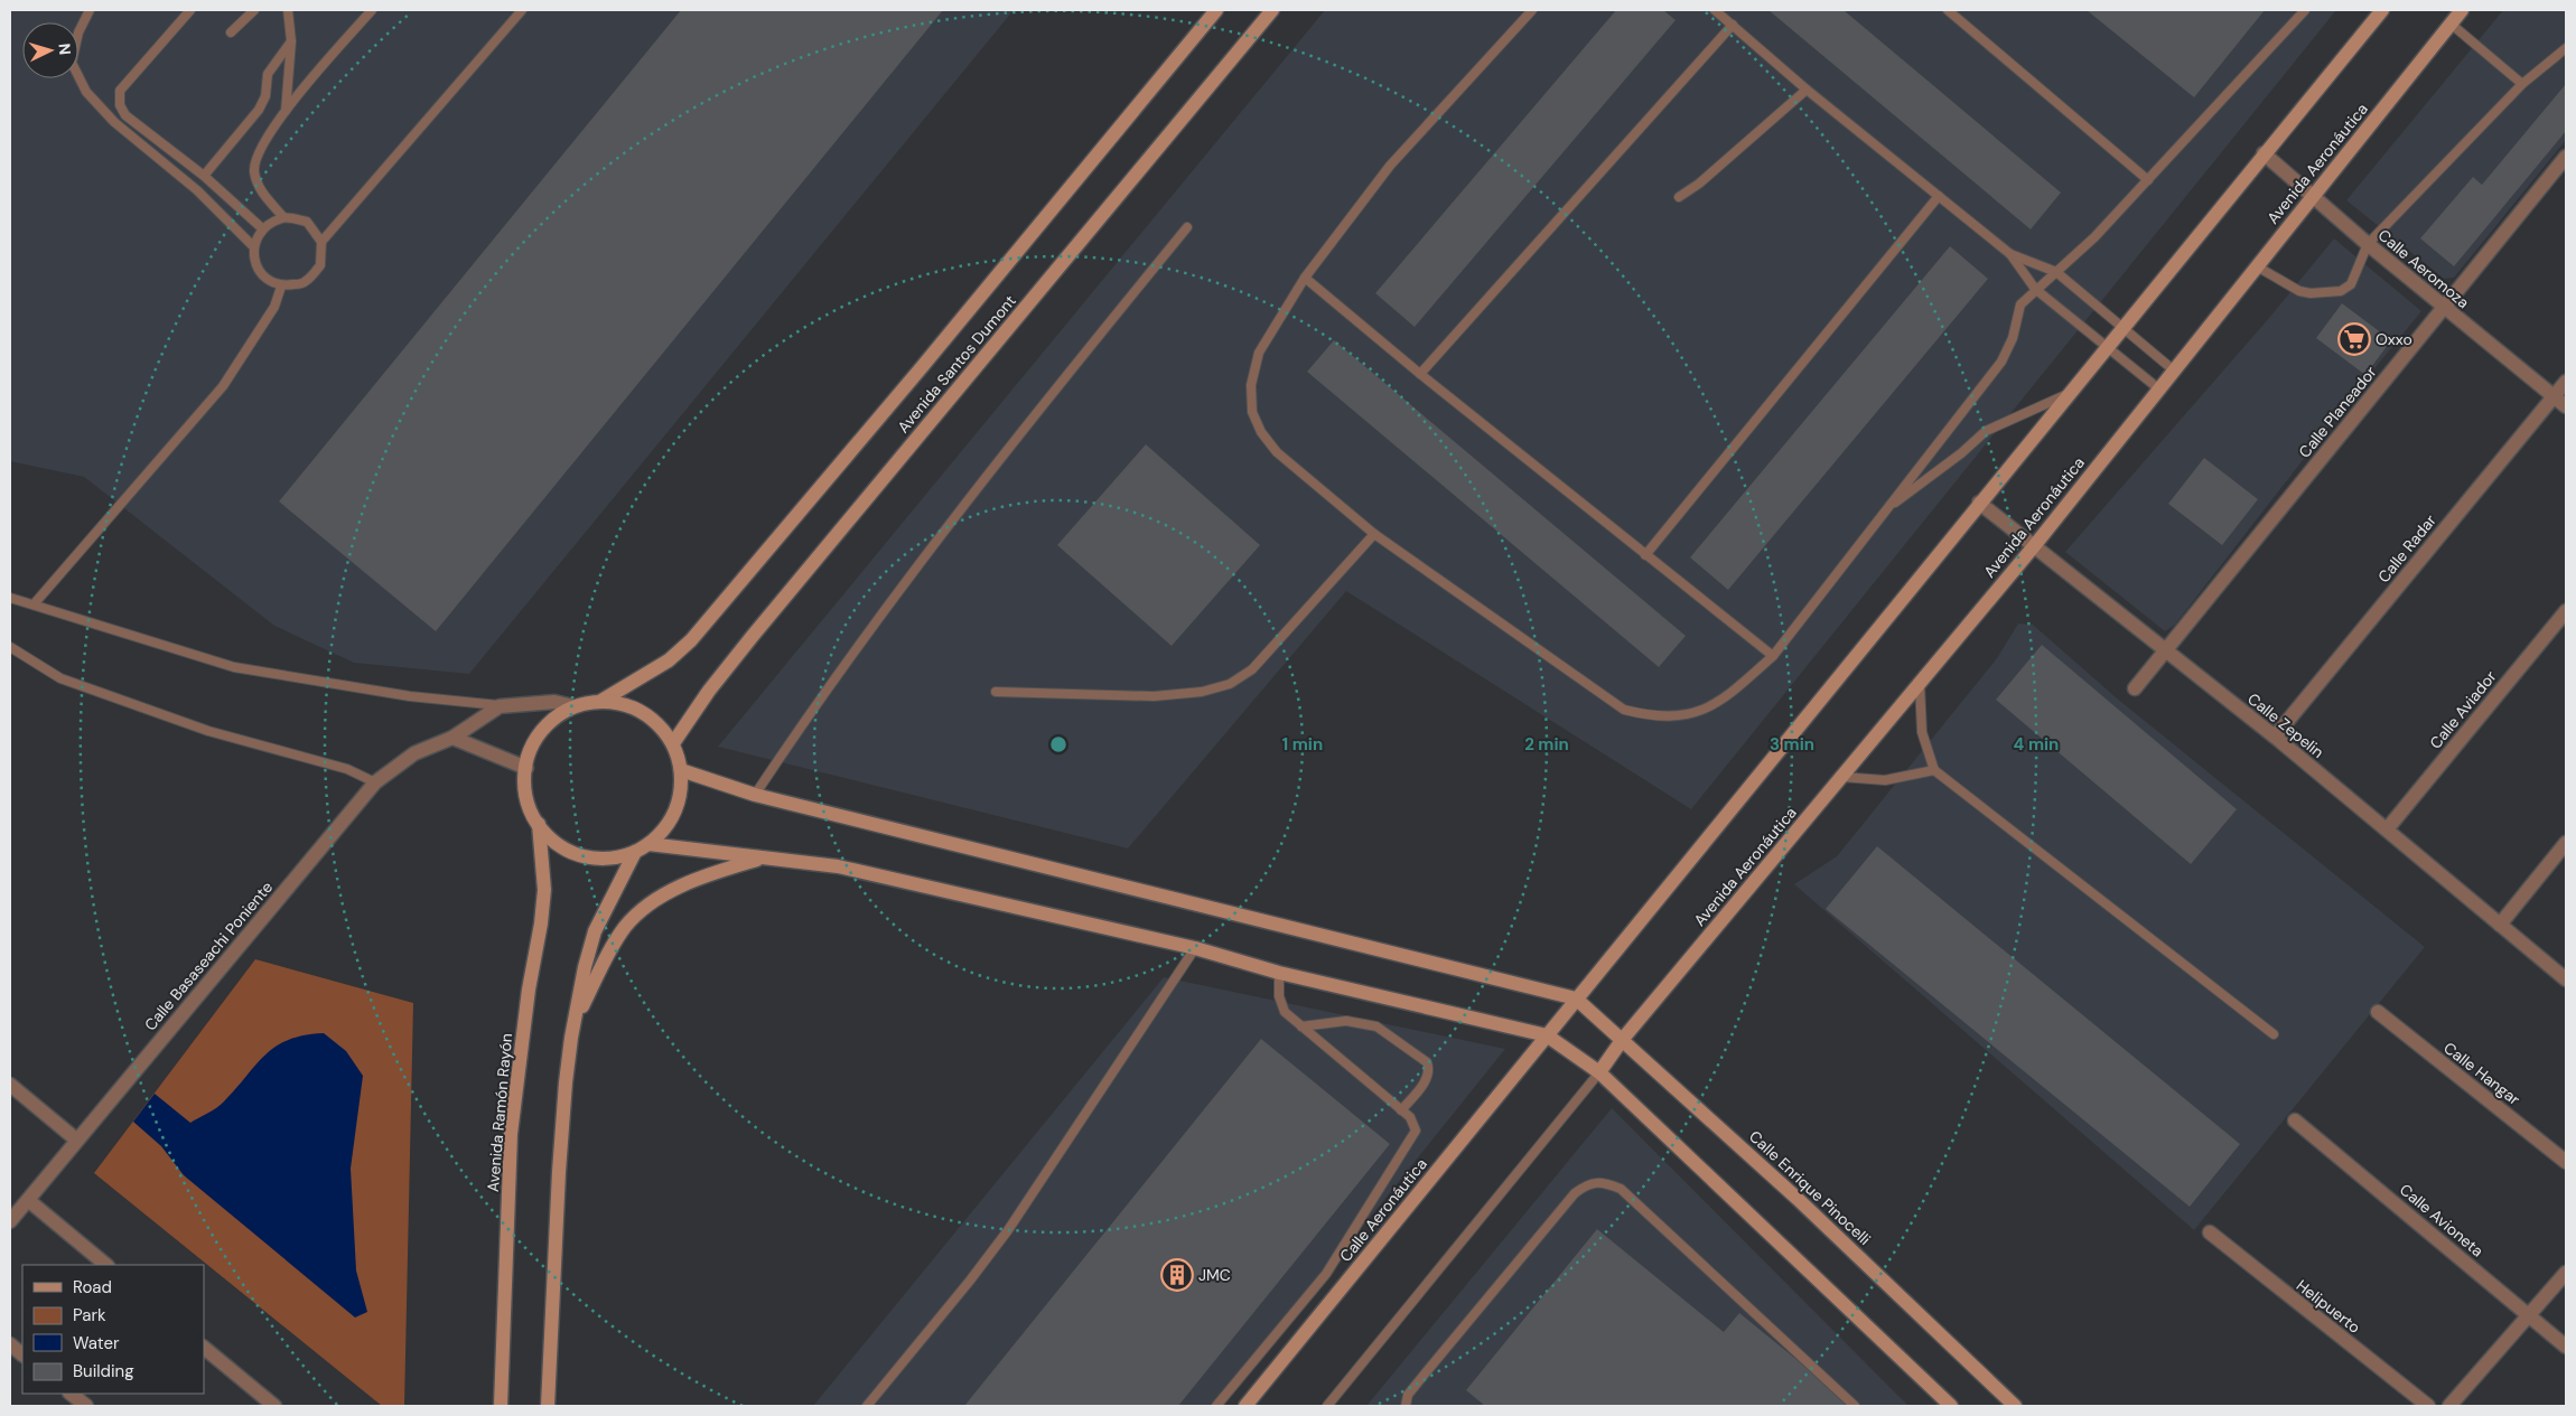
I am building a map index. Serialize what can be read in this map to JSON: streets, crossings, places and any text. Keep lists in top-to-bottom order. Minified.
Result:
{"streets":{"main road":["Avenida Aeronáutica","Avenida Santos Dumont","Avenida Ramón Rayón","Calle Enrique Pinocelli","Calle Aeronáutica"],"street":["Calle Aeromoza","Calle Planeador","Calle Radar","Calle Aviador","Calle Zepelin","Calle Basaseachi Poniente","Calle Hangar","Calle Avioneta","Helipuerto"]},"crossings":[["Avenida Aeronáutica","Calle Aeromoza"],["Avenida Aeronáutica","Calle Zepelin"],["Avenida Aeronáutica","Calle Enrique Pinocelli"],["Calle Aeromoza","Calle Planeador"],["Calle Aeromoza","Calle Radar"],["Avenida Santos Dumont","Calle Basaseachi Poniente"],["Avenida Santos Dumont","Avenida Ramón Rayón"],["Calle Planeador","Calle Zepelin"],["Calle Radar","Calle Zepelin"],["Calle Aviador","Calle Zepelin"],["Calle Basaseachi Poniente","Avenida Ramón Rayón"]],"places":{"supermarket":["Oxxo"],"building":["JMC"]},"legend":["Road","Park","Water","Building"],"north":"right","rings":["1 min","2 min","3 min","4 min"]}
